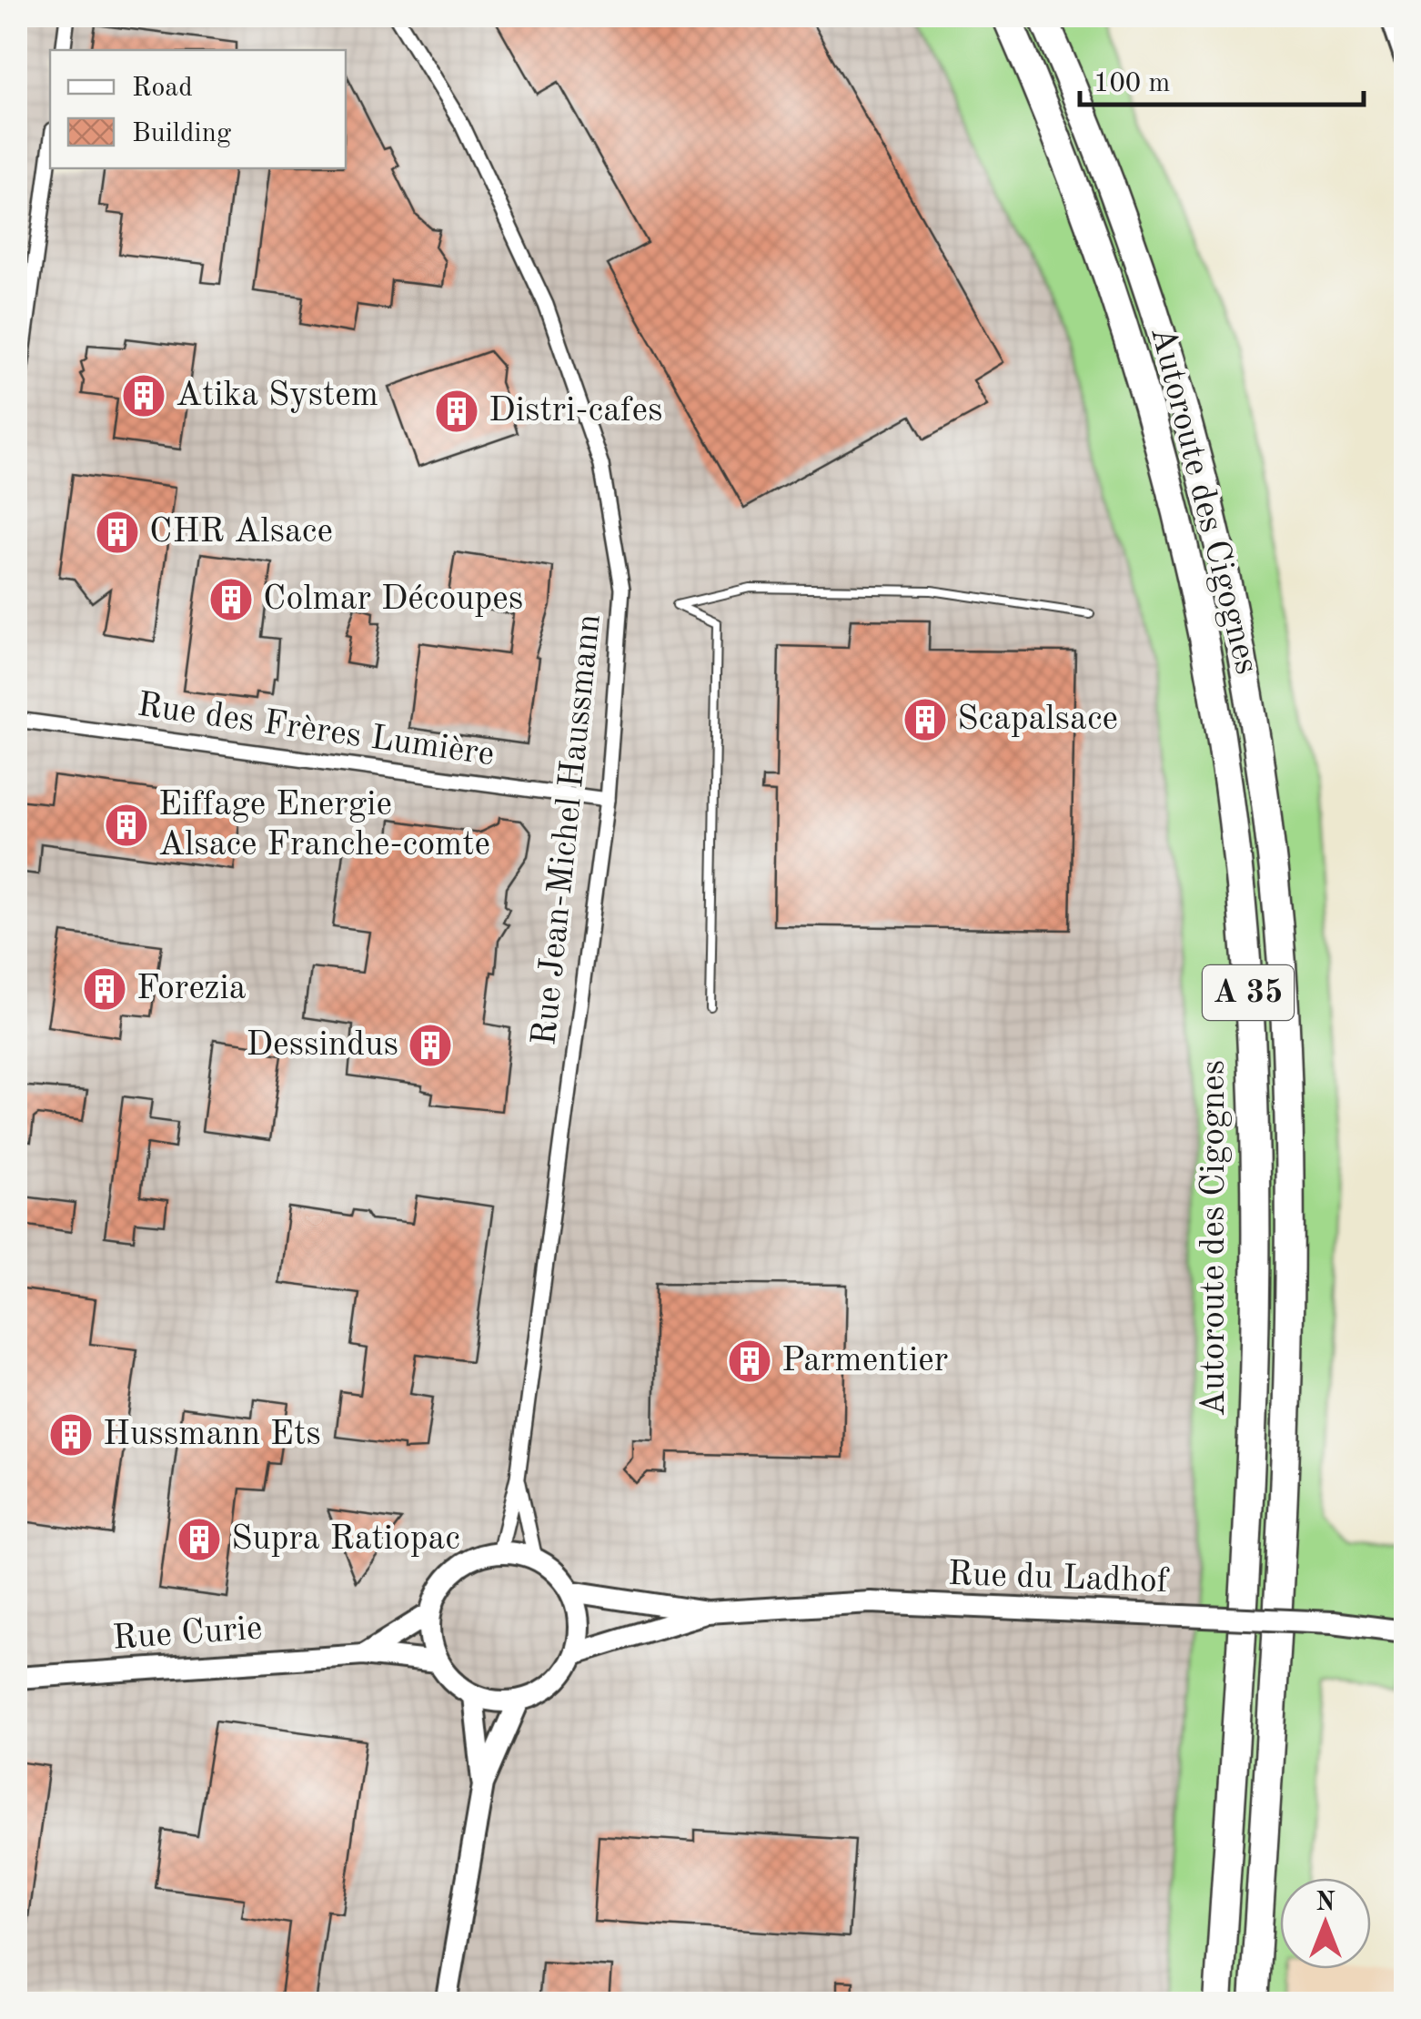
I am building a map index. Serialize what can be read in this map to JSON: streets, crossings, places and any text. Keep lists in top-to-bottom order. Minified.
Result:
{"streets":{"highway":["Autoroute des Cigognes","A 35"],"main road":["Rue du Ladhof","Rue Curie"],"street":["Rue des Frères Lumière","Rue Jean-Michel Haussmann"]},"crossings":[["Rue des Frères Lumière","Rue Jean-Michel Haussmann"],["Rue Jean-Michel Haussmann","Rue du Ladhof"],["Rue Jean-Michel Haussmann","Rue Curie"],["Rue du Ladhof","Rue Curie"]],"places":{"building":["Atika System","Distri-cafes","CHR Alsace","Colmar Découpes","Scapalsace","Eiffage Energie Alsace Franche-comte","Forezia","Dessindus","Parmentier","Hussmann Ets","Supra Ratiopac"]},"legend":["Road","Building"],"scale_bar":"100 m","north":"top"}
